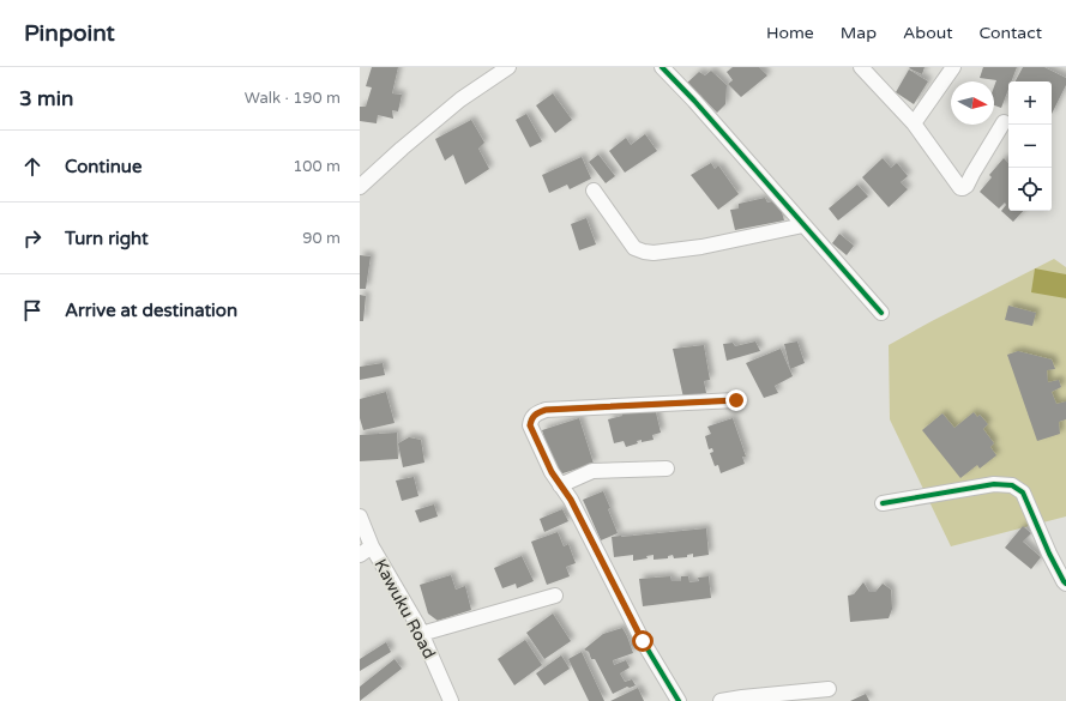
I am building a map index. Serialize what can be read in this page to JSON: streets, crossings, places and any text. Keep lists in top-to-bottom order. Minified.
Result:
{"streets":{"street":["Kawuku Road"]},"north":"right","page":{"header":"Pinpoint","nav":["Home","Map","About","Contact"],"heading":["3 min","Walk · 190 m"],"map_buttons":["+","−"],"list":[["Continue","100 m"],["Turn right","90 m"],"Arrive at destination"]}}
